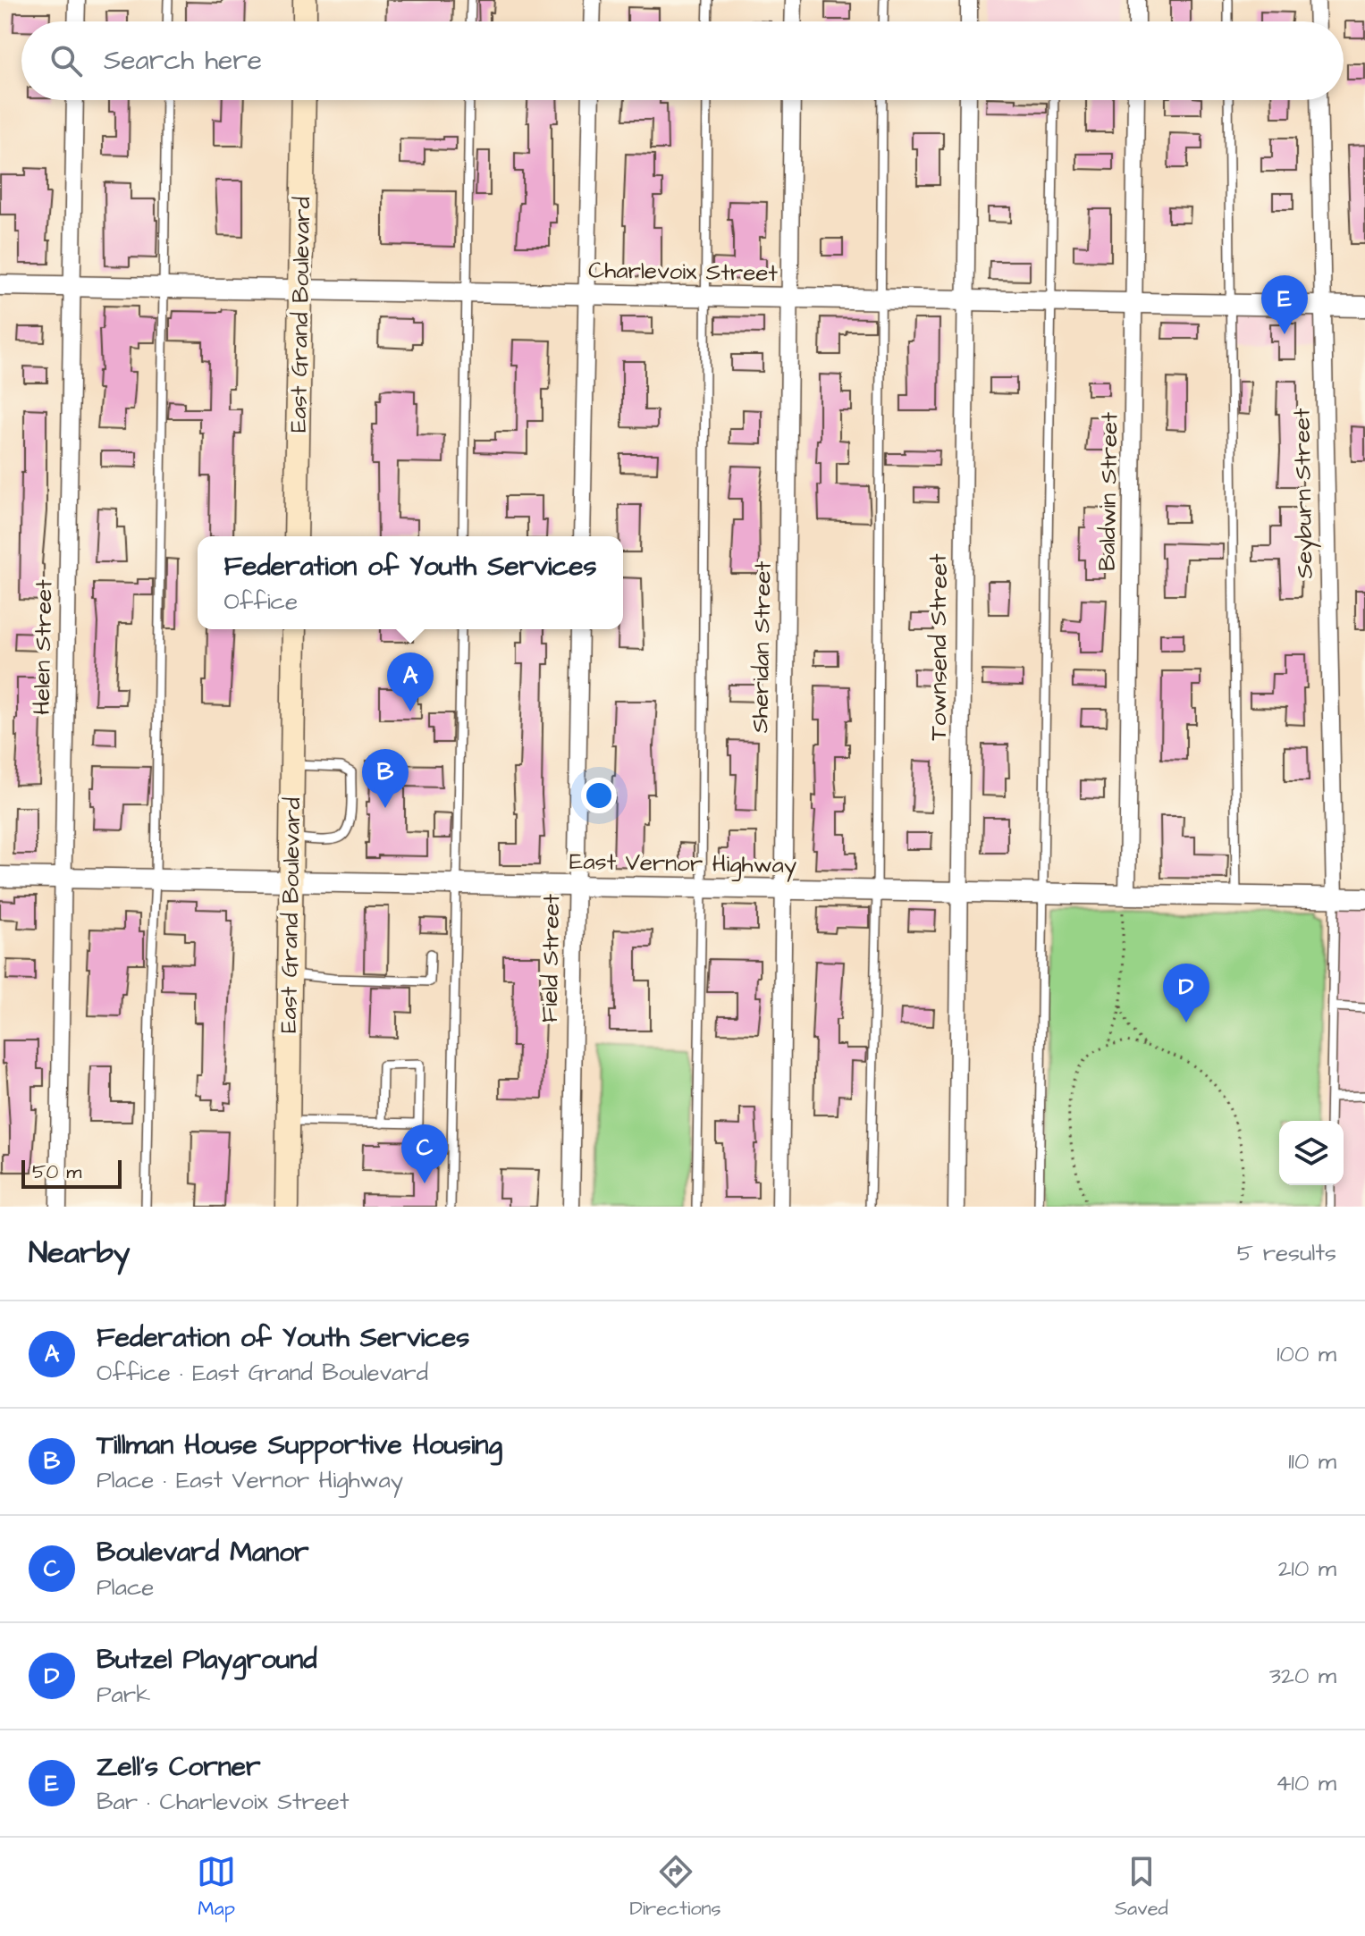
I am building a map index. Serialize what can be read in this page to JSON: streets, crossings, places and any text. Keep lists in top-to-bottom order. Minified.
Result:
{"streets":{"main road":["East Grand Boulevard"],"street":["Charlevoix Street","Baldwin Street","Seyburn Street","Helen Street","Sheridan Street","Townsend Street","East Vernor Highway","Field Street"]},"crossings":[["Charlevoix Street","East Grand Boulevard"],["Charlevoix Street","Baldwin Street"],["Charlevoix Street","Seyburn Street"],["Charlevoix Street","Helen Street"],["Charlevoix Street","Sheridan Street"],["Charlevoix Street","Townsend Street"],["East Grand Boulevard","East Vernor Highway"],["Baldwin Street","East Vernor Highway"],["Seyburn Street","East Vernor Highway"],["Helen Street","East Vernor Highway"],["Sheridan Street","East Vernor Highway"],["Townsend Street","East Vernor Highway"],["East Vernor Highway","Field Street"]],"scale_bar":"50 m","page":{"search":"Search here","pins":["E","A","B","D","C"],"popup":["Federation of Youth Services","Office"],"scale":"50 m","heading":["Nearby","5 results"],"list":[{"mark":"A","name":"Federation of Youth Services","note":"Office · East Grand Boulevard","value":"100 m"},{"mark":"B","name":"Tillman House Supportive Housing","note":"Place · East Vernor Highway","value":"110 m"},{"mark":"C","name":"Boulevard Manor","note":"Place","value":"210 m"},{"mark":"D","name":"Butzel Playground","note":"Park","value":"320 m"},{"mark":"E","name":"Zell's Corner","note":"Bar · Charlevoix Street","value":"410 m"}],"nav":["Map","Directions","Saved"]}}
